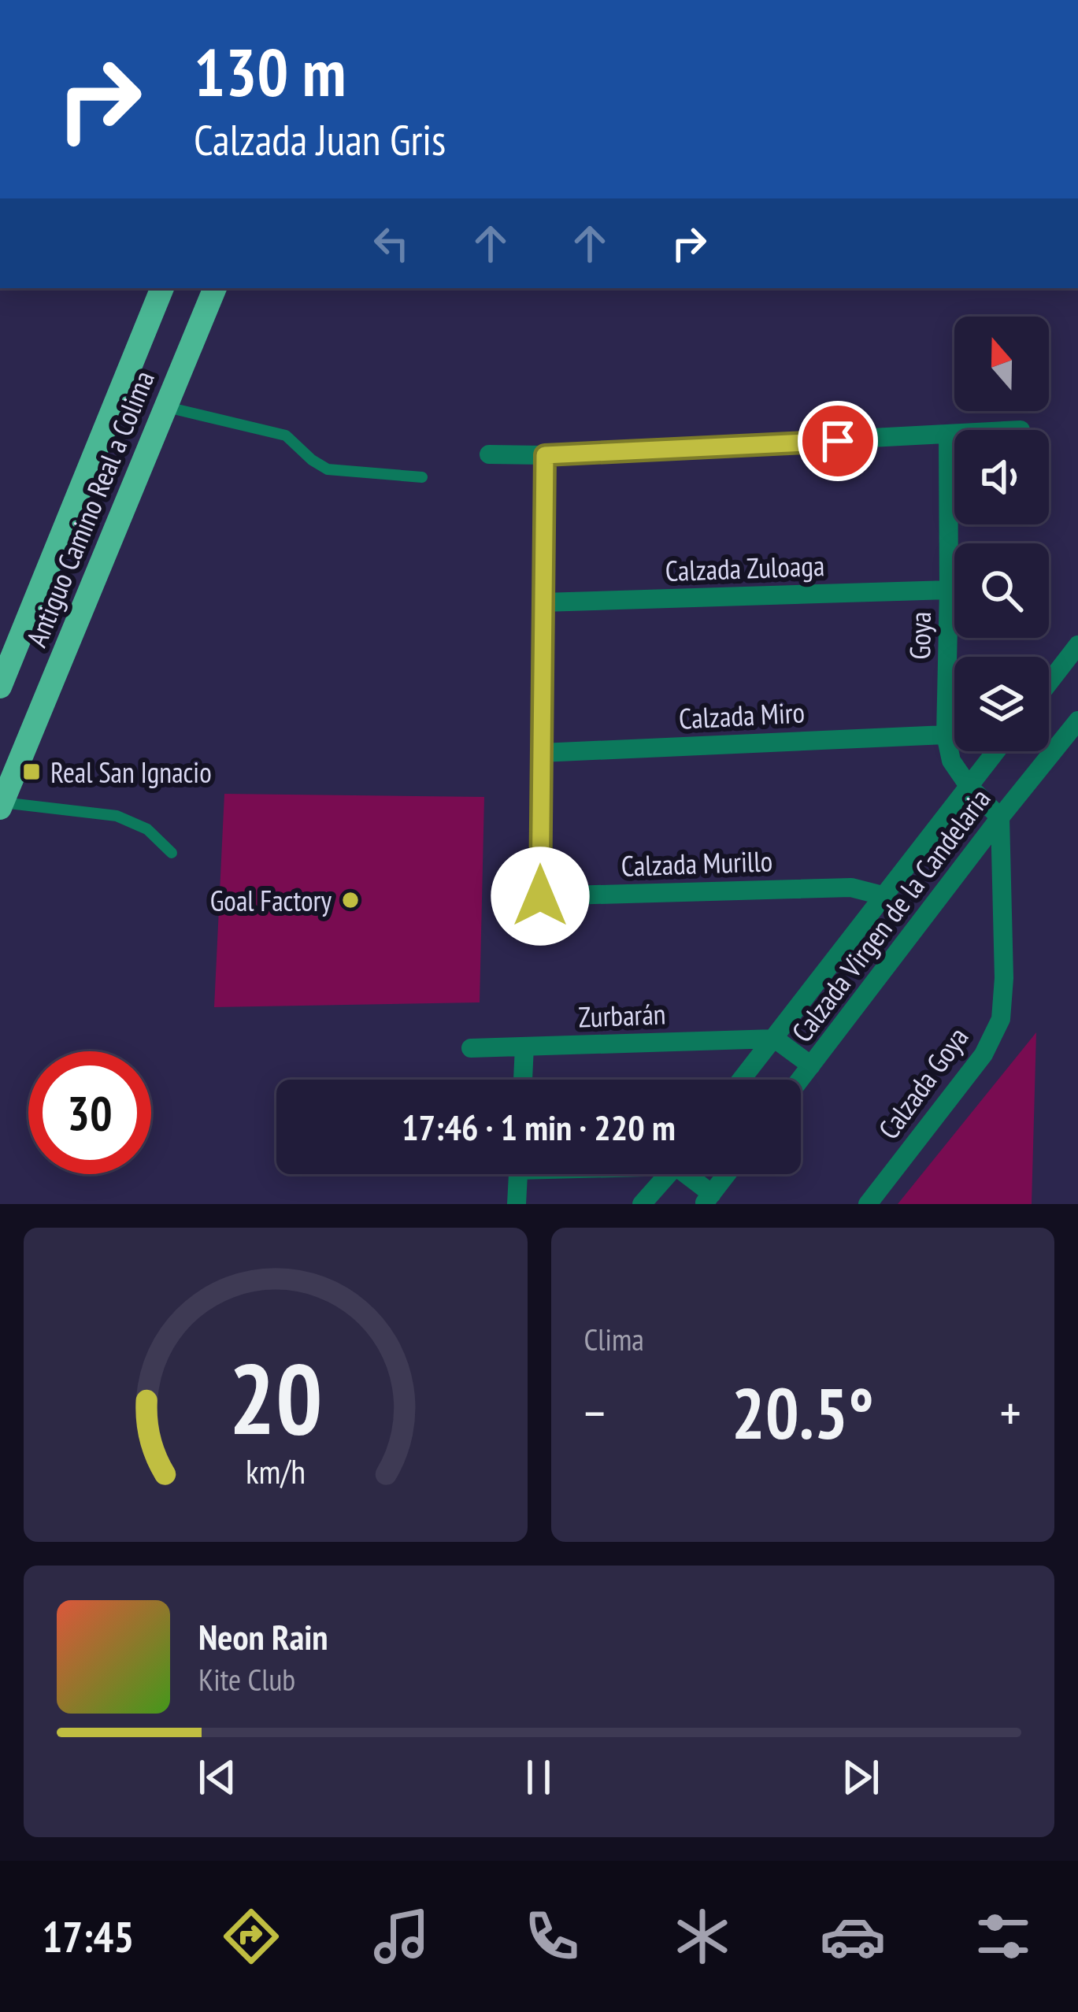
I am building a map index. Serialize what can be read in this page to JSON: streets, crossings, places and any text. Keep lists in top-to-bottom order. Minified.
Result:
{"streets":{"main road":["Antiguo Camino Real a Colima"],"street":["Calzada Zuloaga","Goya","Calzada Miro","Calzada Murillo","Calzada Virgen de la Candelaria","Zurbarán","Calzada Goya"]},"crossings":[["Calzada Zuloaga","Goya"],["Goya","Calzada Miro"],["Goya","Calzada Virgen de la Candelaria"],["Goya","Calzada Goya"],["Calzada Murillo","Calzada Virgen de la Candelaria"],["Calzada Virgen de la Candelaria","Zurbarán"],["Calzada Virgen de la Candelaria","Calzada Goya"]],"places":{"transit":["Real San Ignacio"],"other":["Goal Factory"]},"north":"top","page":{"turn":["130 m","Calzada Juan Gris"],"limit":"30","trip":"17:46 · 1 min · 220 m","tile":"Clima","heat":["−","20.5°","+"],"song":["Neon Rain","Kite Club"],"tabs":"17:45","gauge":["20","km/h"]}}
